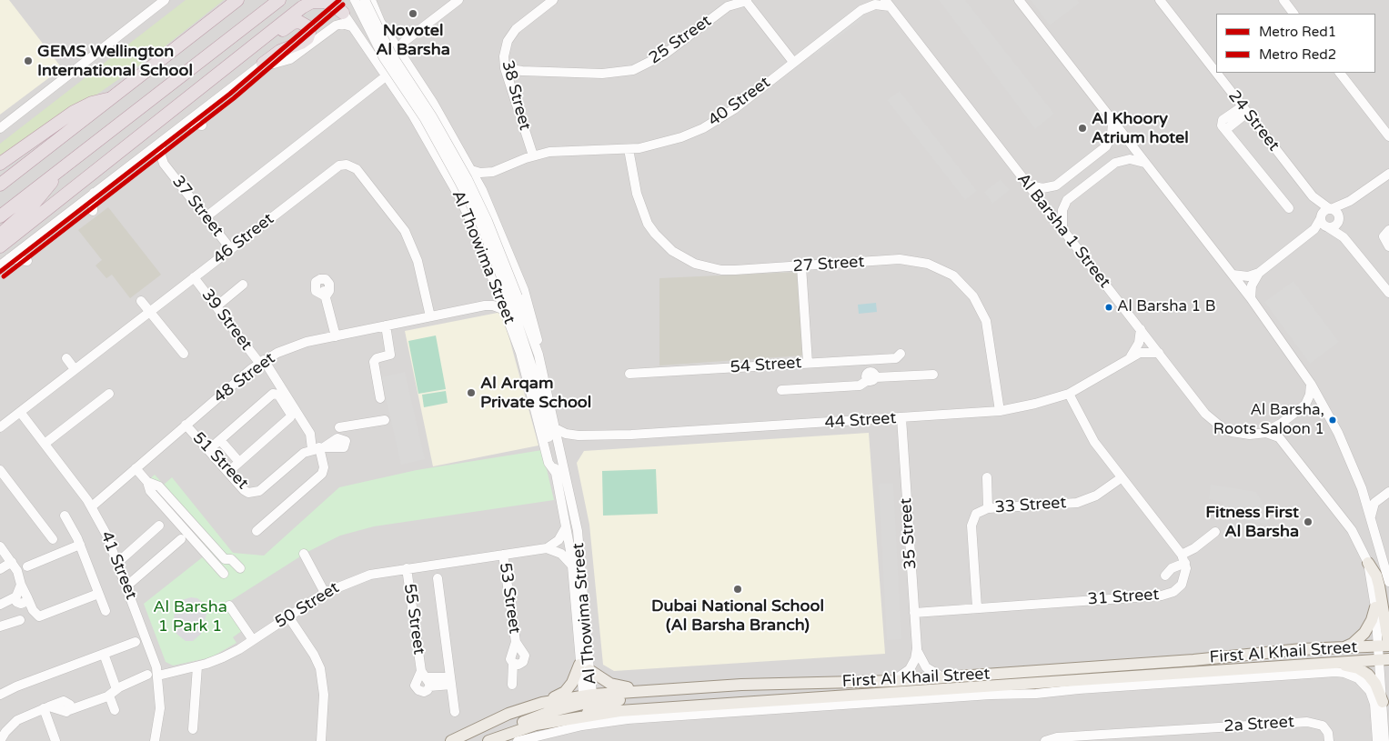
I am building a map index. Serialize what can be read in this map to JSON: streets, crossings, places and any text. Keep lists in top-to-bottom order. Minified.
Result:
{"streets":{"main road":["First Al Khail Street"],"street":["25 Street","38 Street","40 Street","24 Street","37 Street","Al Barsha 1 Street","46 Street","Al Thowima Street","27 Street","39 Street","54 Street","48 Street","44 Street","51 Street","33 Street","35 Street","41 Street","31 Street","53 Street","50 Street","55 Street","2a Street"]},"crossings":[["25 Street","38 Street"],["38 Street","40 Street"],["40 Street","Al Barsha 1 Street"],["40 Street","Al Thowima Street"],["40 Street","27 Street"],["37 Street","46 Street"],["Al Barsha 1 Street","44 Street"],["Al Barsha 1 Street","First Al Khail Street"],["46 Street","39 Street"],["46 Street","48 Street"],["46 Street","41 Street"],["Al Thowima Street","48 Street"],["Al Thowima Street","44 Street"],["Al Thowima Street","First Al Khail Street"],["27 Street","44 Street"],["39 Street","48 Street"],["39 Street","51 Street"],["48 Street","51 Street"],["48 Street","41 Street"],["44 Street","35 Street"],["33 Street","31 Street"],["35 Street","31 Street"],["35 Street","First Al Khail Street"],["41 Street","50 Street"],["53 Street","50 Street"],["50 Street","55 Street"]],"parks":["Al Barsha 1 Park 1"],"places":["Novotel Al Barsha","GEMS Wellington International School","Al Khoory Atrium hotel","Al Barsha 1 B","Al Arqam Private School","Al Barsha, Roots Saloon 1","Fitness First Al Barsha","Dubai National School (Al Barsha Branch)"],"lines":["metro line Red1","metro line Red2"],"legend":["Metro Red1","Metro Red2"]}
